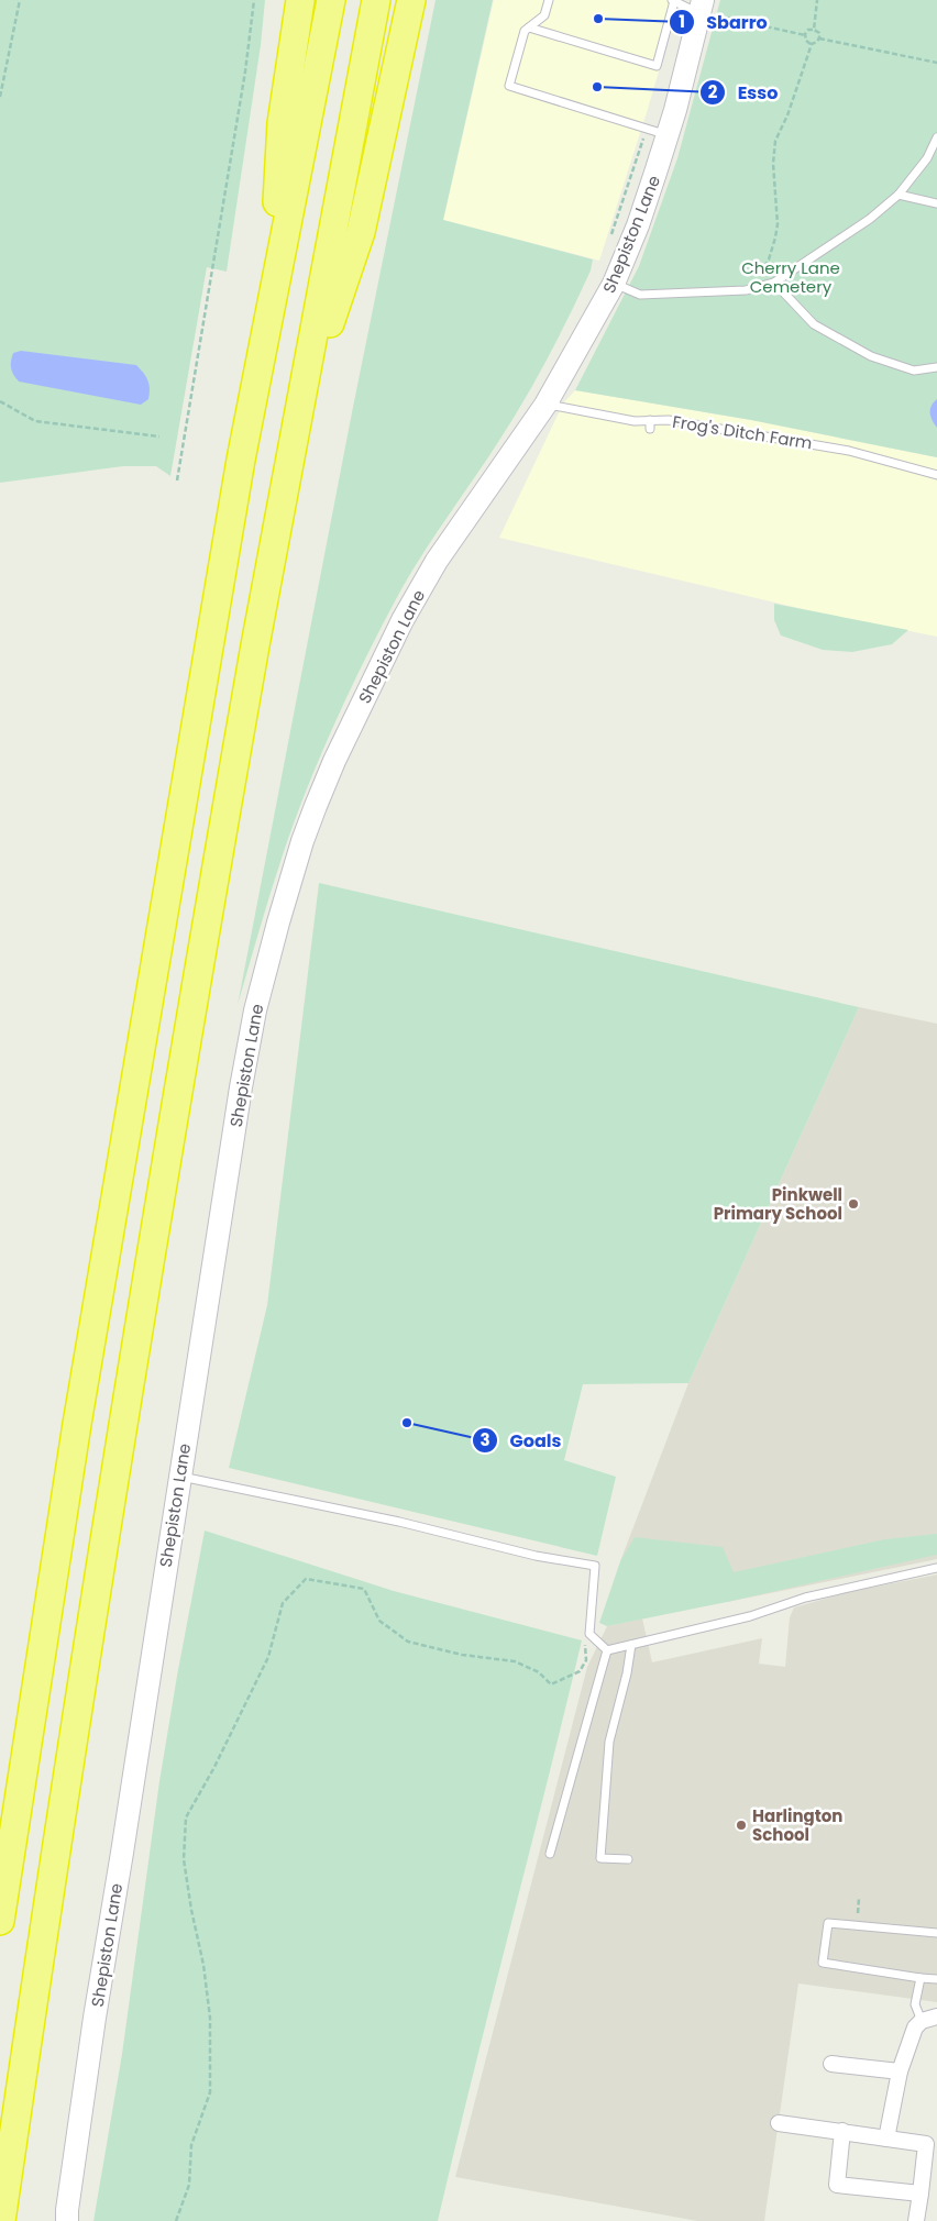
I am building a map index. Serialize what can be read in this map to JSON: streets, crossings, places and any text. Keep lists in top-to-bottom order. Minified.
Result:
{"streets":{"street":["Shepiston Lane"],"lane":["Frog's Ditch Farm"]},"crossings":[["Shepiston Lane","Frog's Ditch Farm"]],"parks":["Cherry Lane Cemetery"],"places":["Sbarro","Esso","Pinkwell Primary School","Goals","Harlington School"]}
